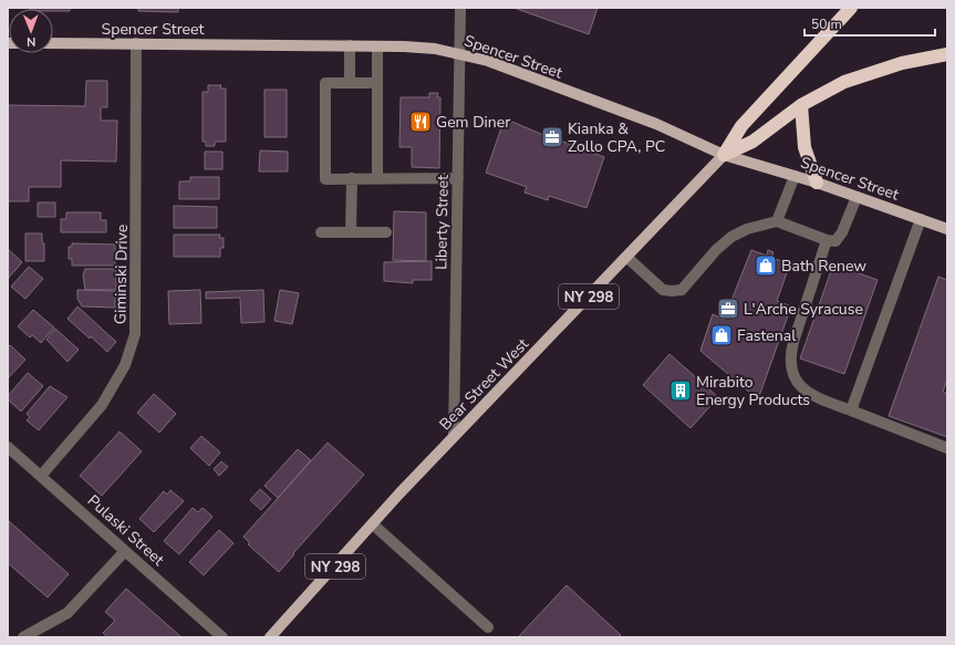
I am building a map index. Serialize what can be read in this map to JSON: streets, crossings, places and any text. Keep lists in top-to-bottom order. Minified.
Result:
{"streets":{"main road":["Spencer Street","NY 298","Bear Street West"],"street":["Liberty Street","Giminski Drive","Pulaski Street"]},"crossings":[["Spencer Street","Liberty Street"],["Spencer Street","Giminski Drive"],["Spencer Street","Bear Street West"],["Liberty Street","Bear Street West"],["Giminski Drive","Pulaski Street"]],"places":{"restaurant":["Gem Diner"],"office":["Kianka & Zollo CPA, PC","L'Arche Syracuse"],"shop":["Bath Renew","Fastenal"],"building":["Mirabito Energy Products"]},"scale_bar":"50 m","north":"bottom"}
